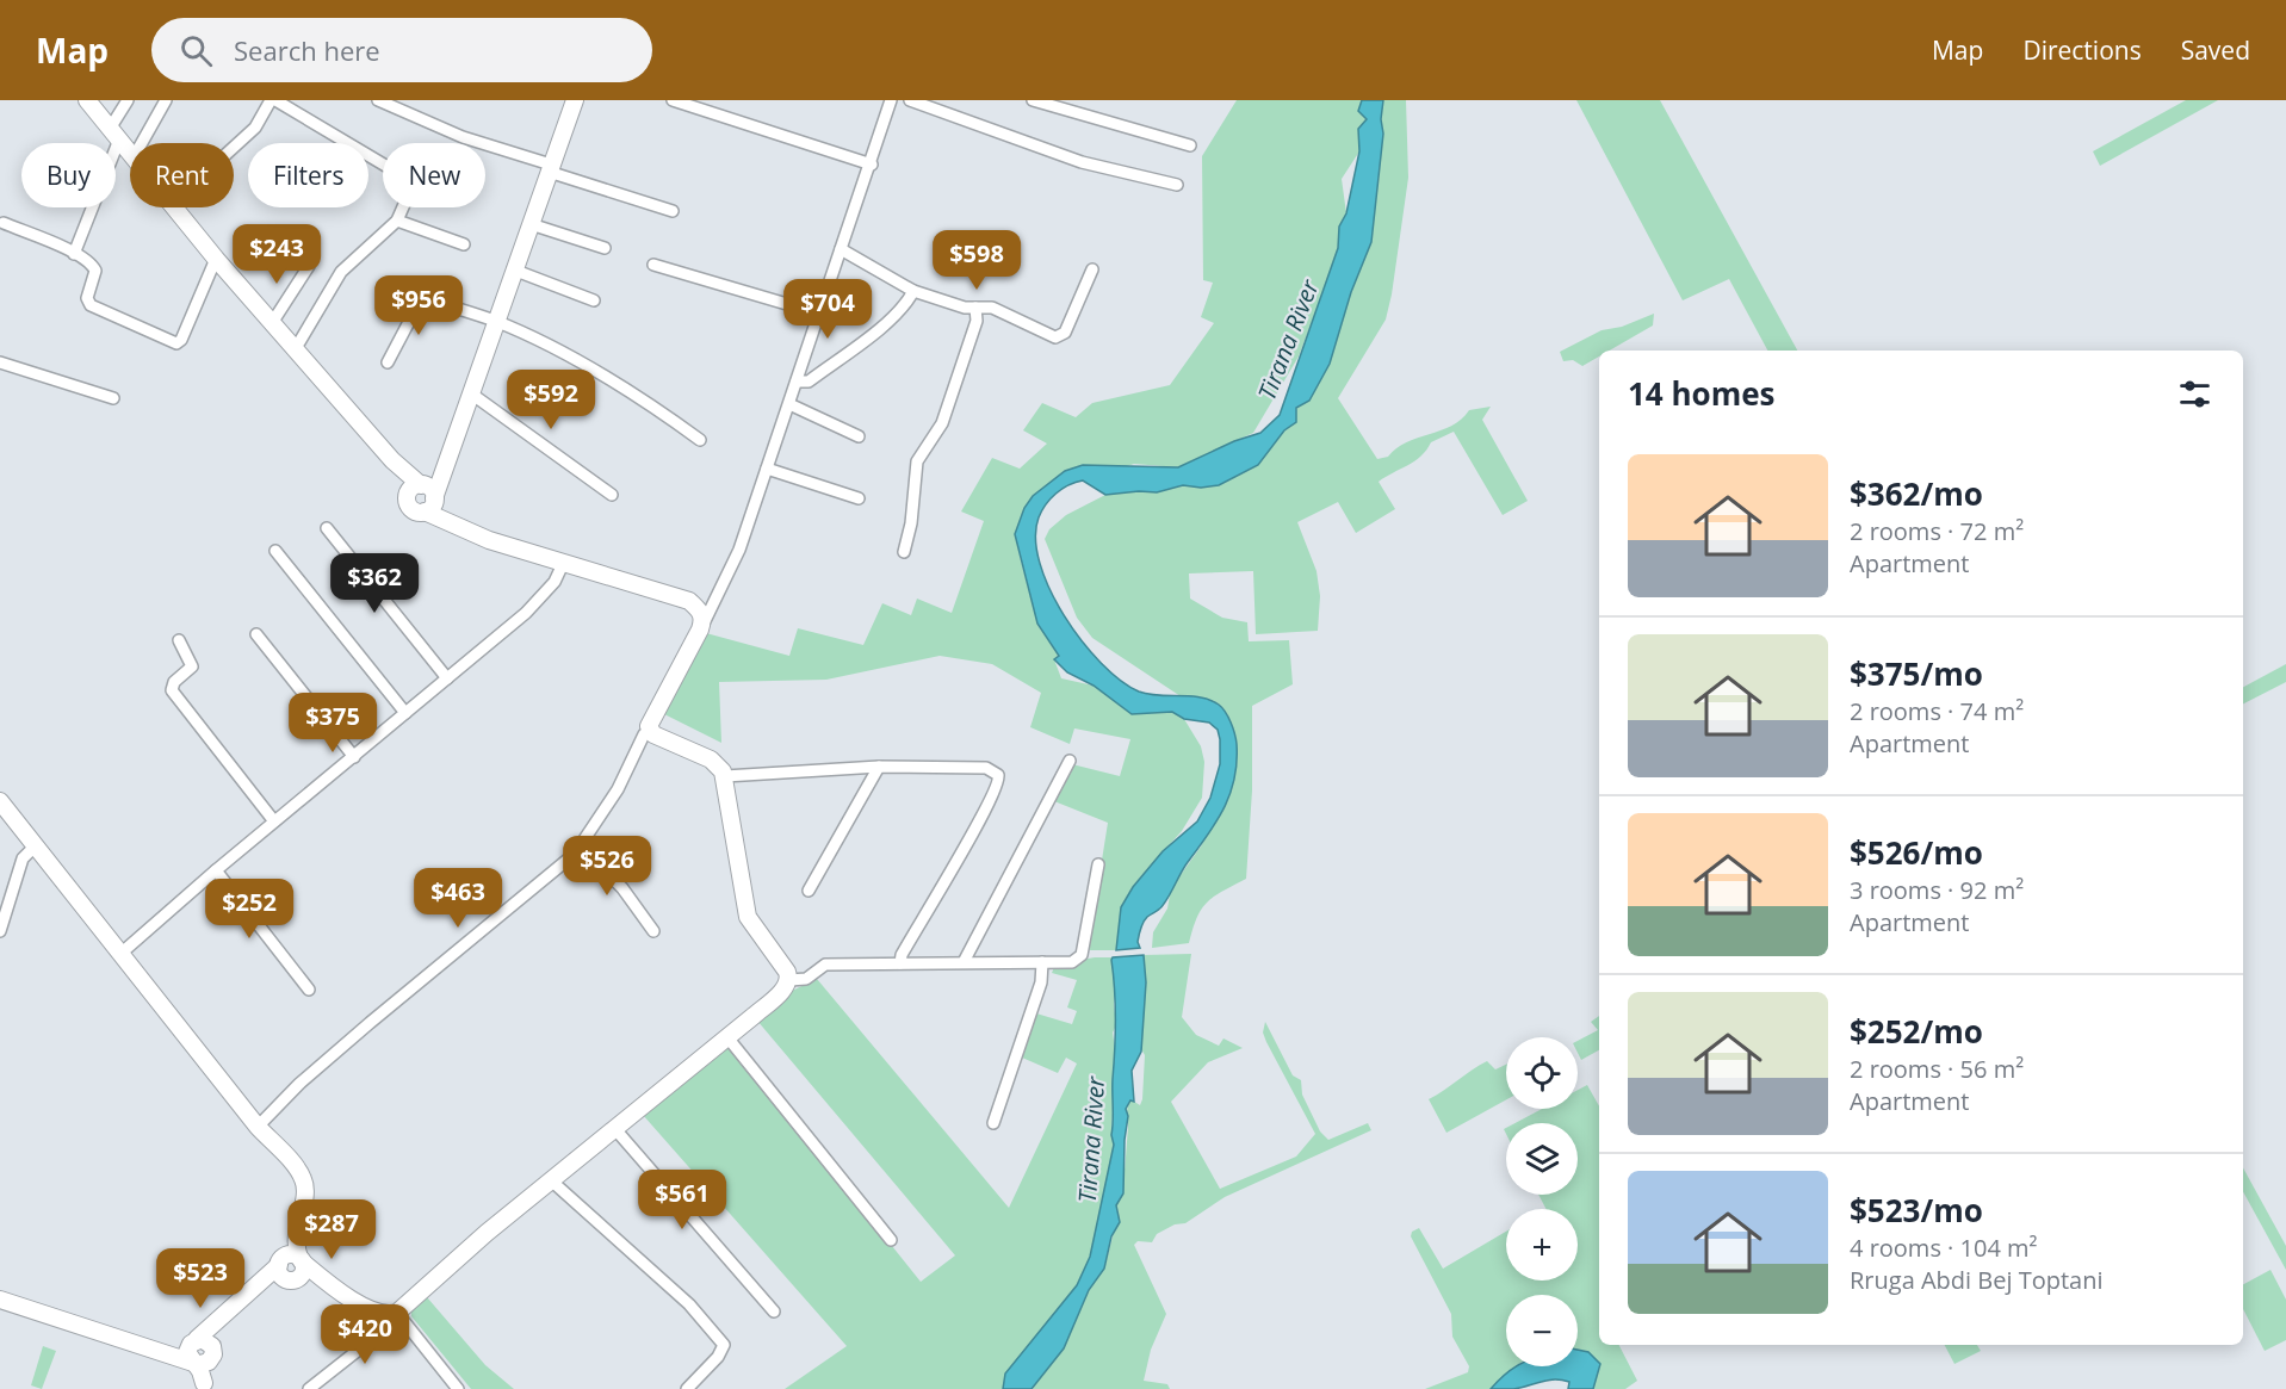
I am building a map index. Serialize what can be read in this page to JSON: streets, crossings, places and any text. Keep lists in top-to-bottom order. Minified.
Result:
{"water":["Tirana River"],"page":{"header":"Map","search":"Search here","nav":["Map","Directions","Saved"],"chip":["Buy","Rent","Filters","New"],"price":["$243","$598","$956","$704","$592","$362","$375","$526","$463","$252","$561","$287","$523","$420"],"heading":"14 homes","list":[{"name":"$362/mo","note":"2 rooms · 72 m² · Apartment"},{"name":"$375/mo","note":"2 rooms · 74 m² · Apartment"},{"name":"$526/mo","note":"3 rooms · 92 m² · Apartment"},{"name":"$252/mo","note":"2 rooms · 56 m² · Apartment"},{"name":"$523/mo","note":"4 rooms · 104 m² · Rruga Abdi Bej Toptani"}],"map_buttons":["+","−"]}}
